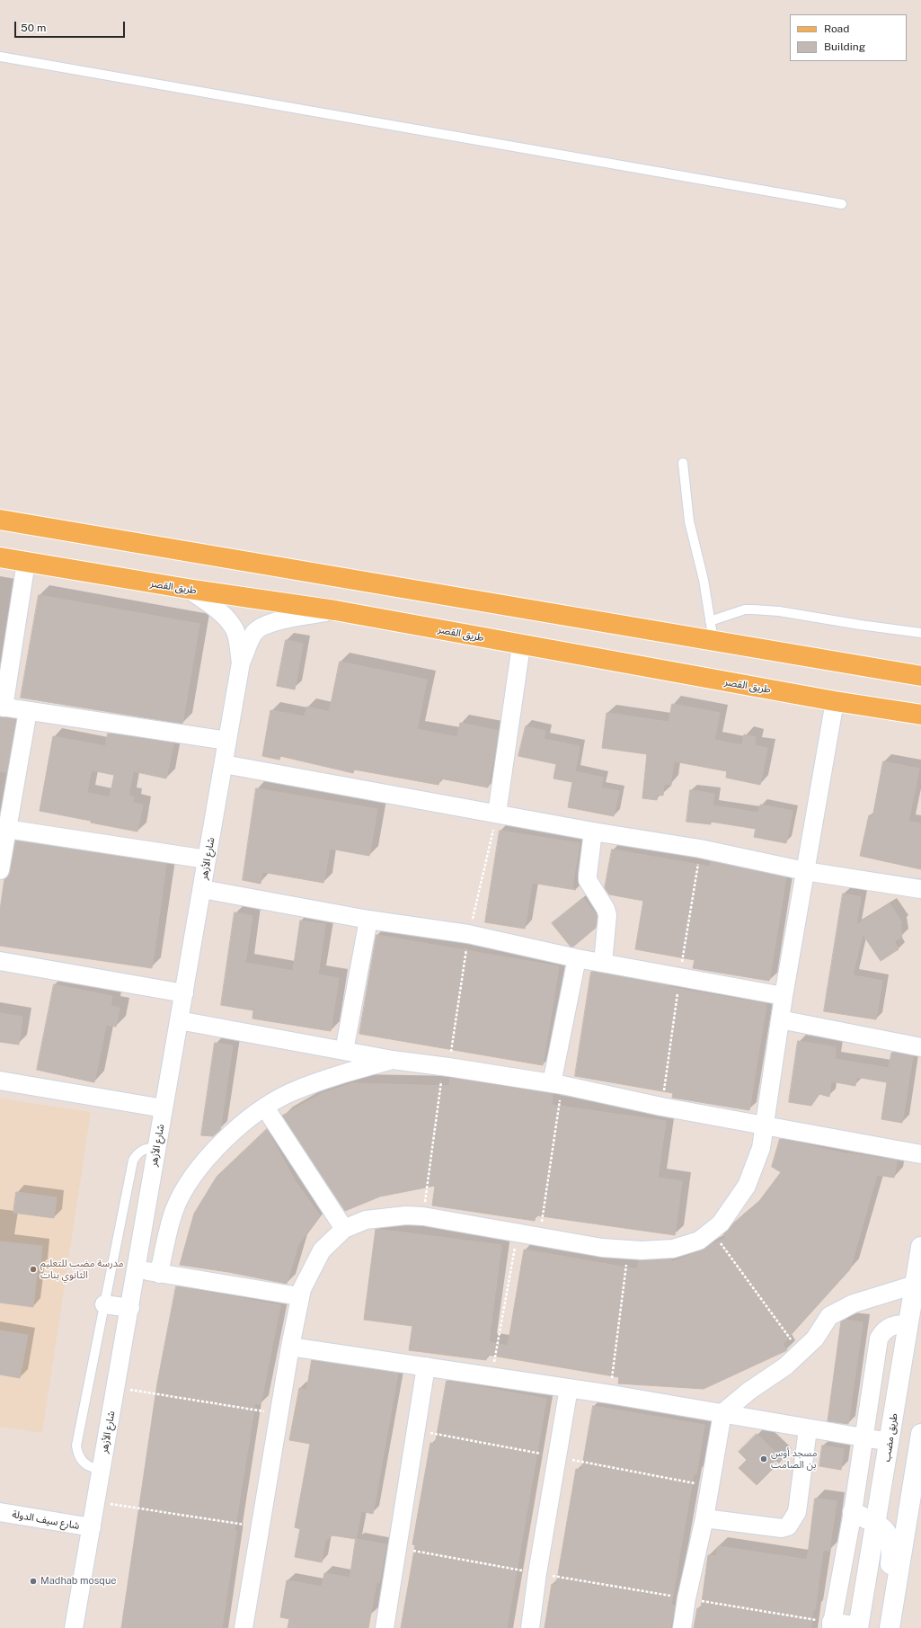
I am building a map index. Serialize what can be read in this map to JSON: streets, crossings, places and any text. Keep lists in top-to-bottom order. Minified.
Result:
{"streets":{"main road":["طريق القصر","طريق مضب"],"street":["شارع الأزهر","شارع سيف الدولة"]},"crossings":[["طريق القصر","شارع الأزهر"],["شارع الأزهر","شارع سيف الدولة"]],"places":["مدرسة مضب للتعليم الثانوي بنات","مسجد أوس بن الصامت","Madhab mosque"],"legend":["Road","Building"],"scale_bar":"50 m"}
